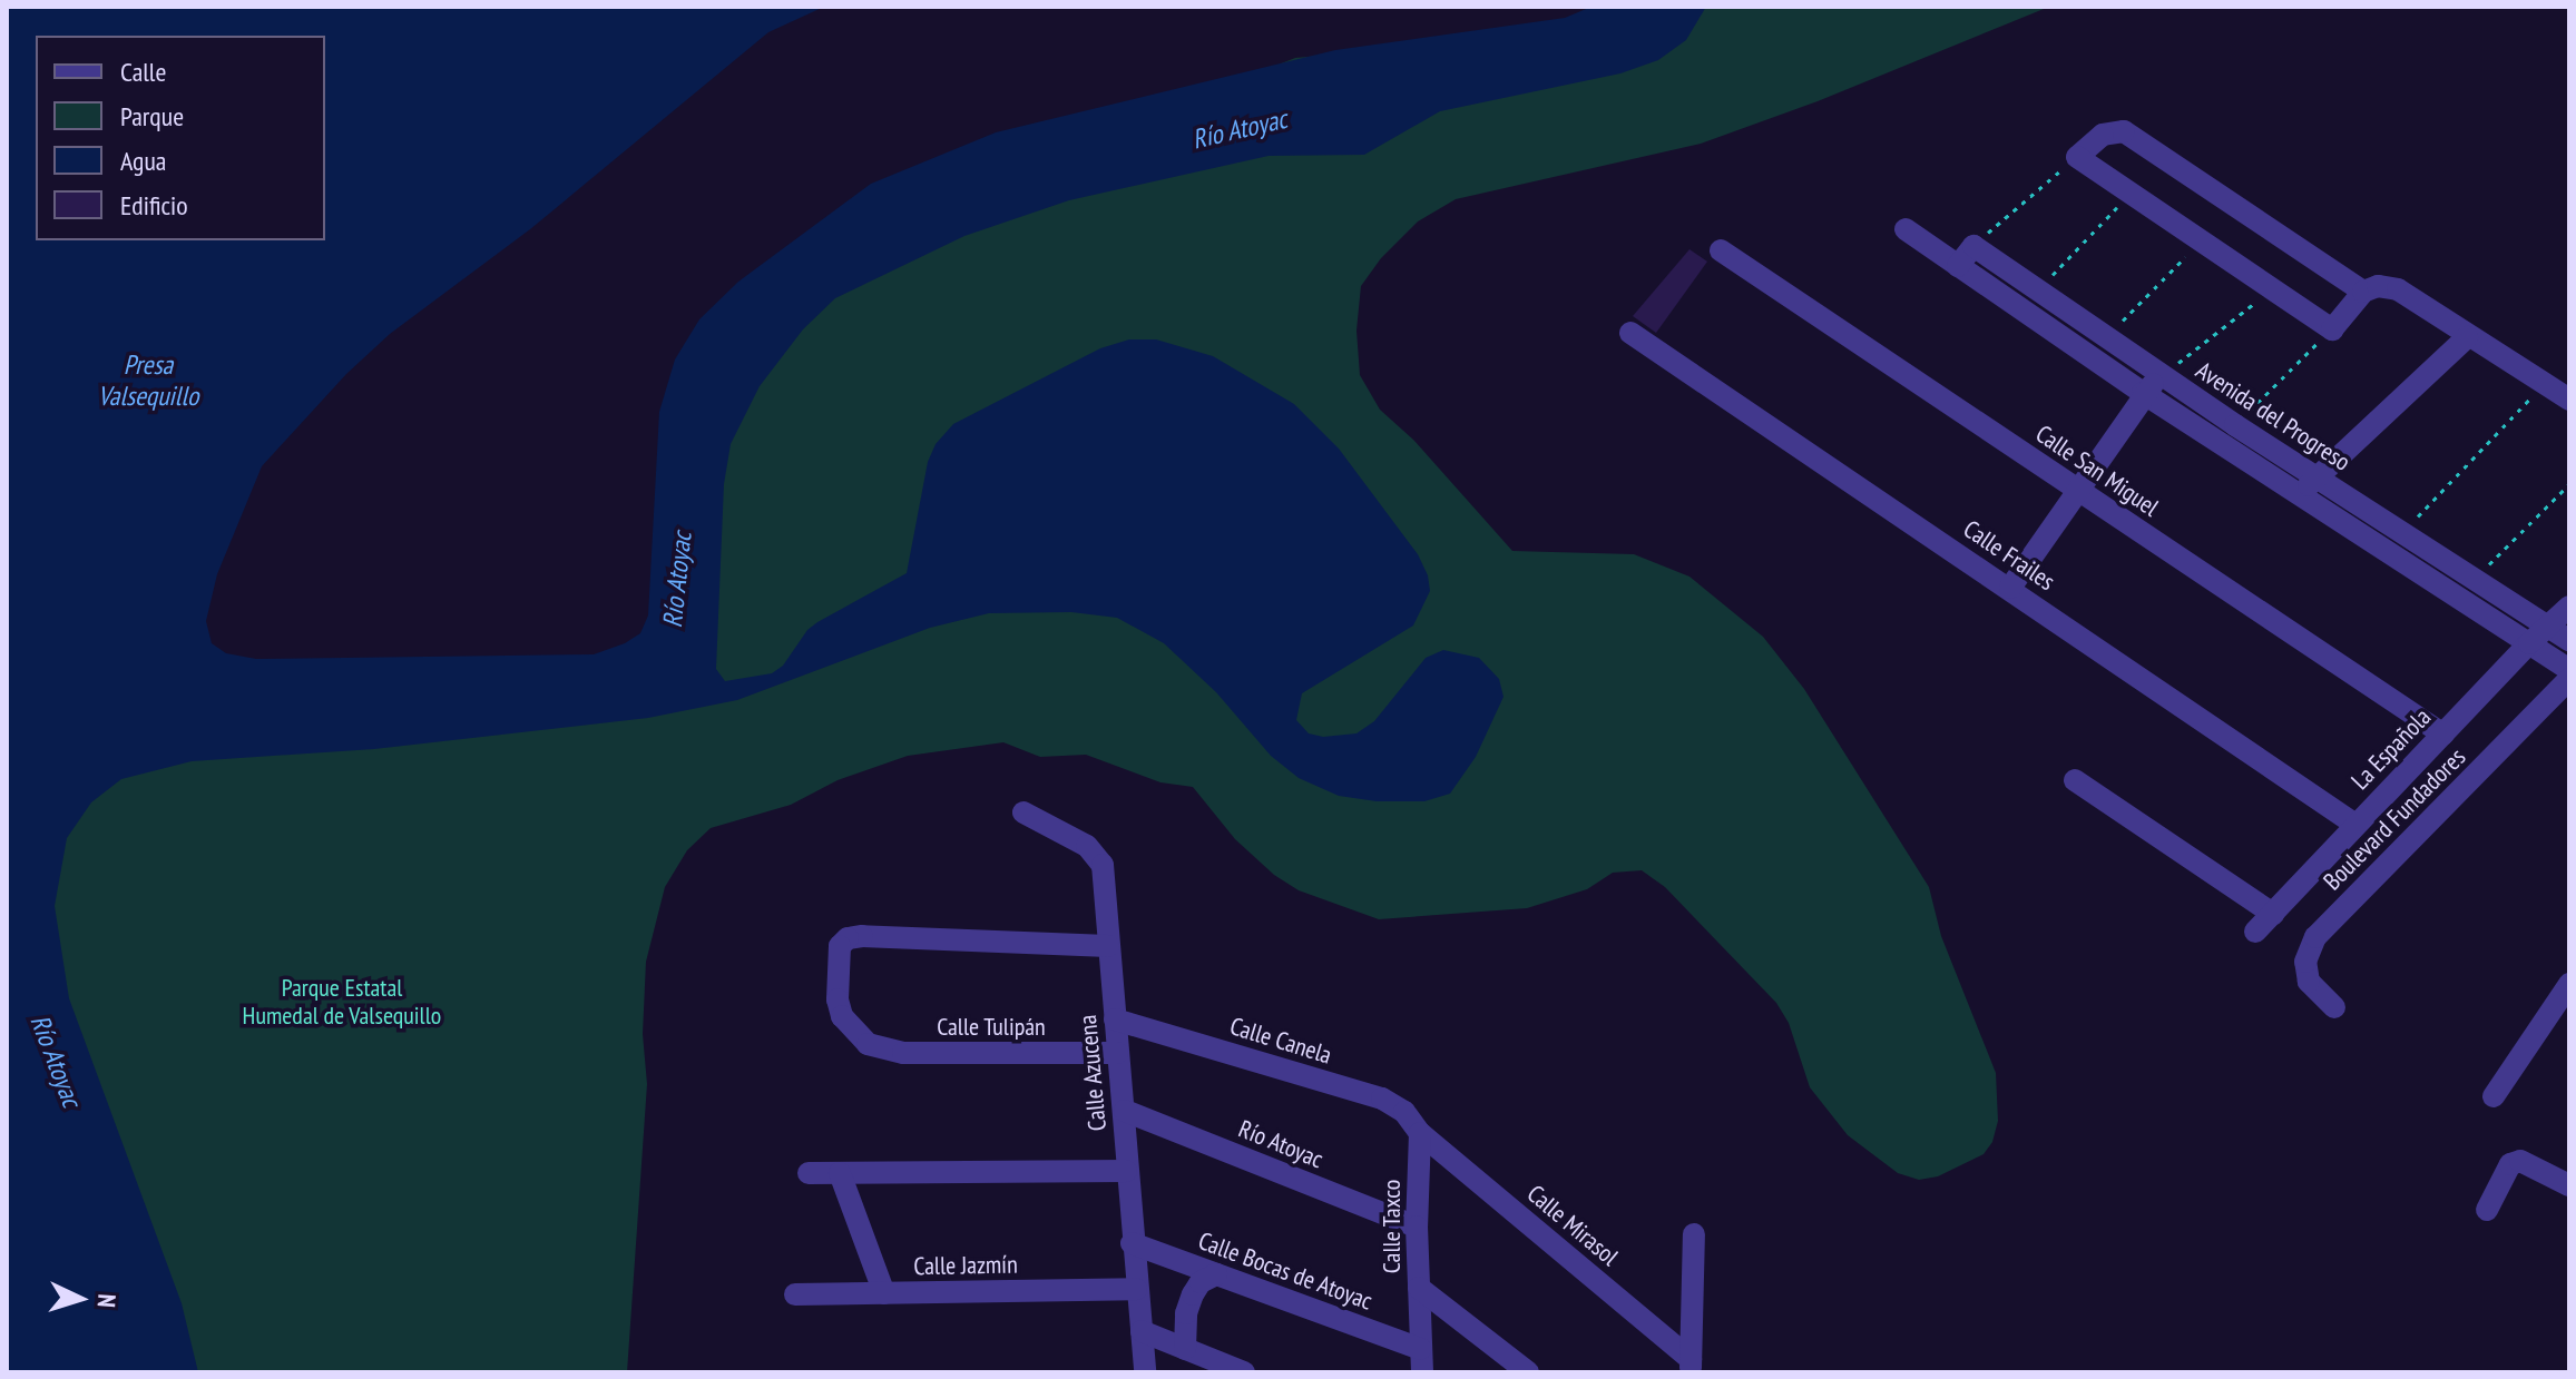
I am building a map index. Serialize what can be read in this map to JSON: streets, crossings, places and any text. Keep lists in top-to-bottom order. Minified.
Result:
{"streets":{"street":["Avenida del Progreso","Calle San Miguel","Calle Frailes","La Española","Boulevard Fundadores","Calle Tulipán","Calle Canela","Calle Azucena","Río Atoyac","Calle Mirasol","Calle Taxco","Calle Jazmín","Calle Bocas de Atoyac"]},"crossings":[["Avenida del Progreso","La Española"],["Calle San Miguel","La Española"],["Calle Frailes","La Española"],["Calle Tulipán","Calle Azucena"],["Calle Canela","Calle Azucena"],["Calle Canela","Calle Mirasol"],["Calle Canela","Calle Taxco"],["Calle Azucena","Río Atoyac"],["Calle Azucena","Calle Jazmín"],["Calle Azucena","Calle Bocas de Atoyac"],["Río Atoyac","Calle Taxco"],["Calle Mirasol","Calle Taxco"],["Calle Taxco","Calle Bocas de Atoyac"]],"water":["Río Atoyac","Presa Valsequillo"],"parks":["Parque Estatal Humedal de Valsequillo"],"legend":["Calle","Parque","Agua","Edificio"],"north":"right"}
